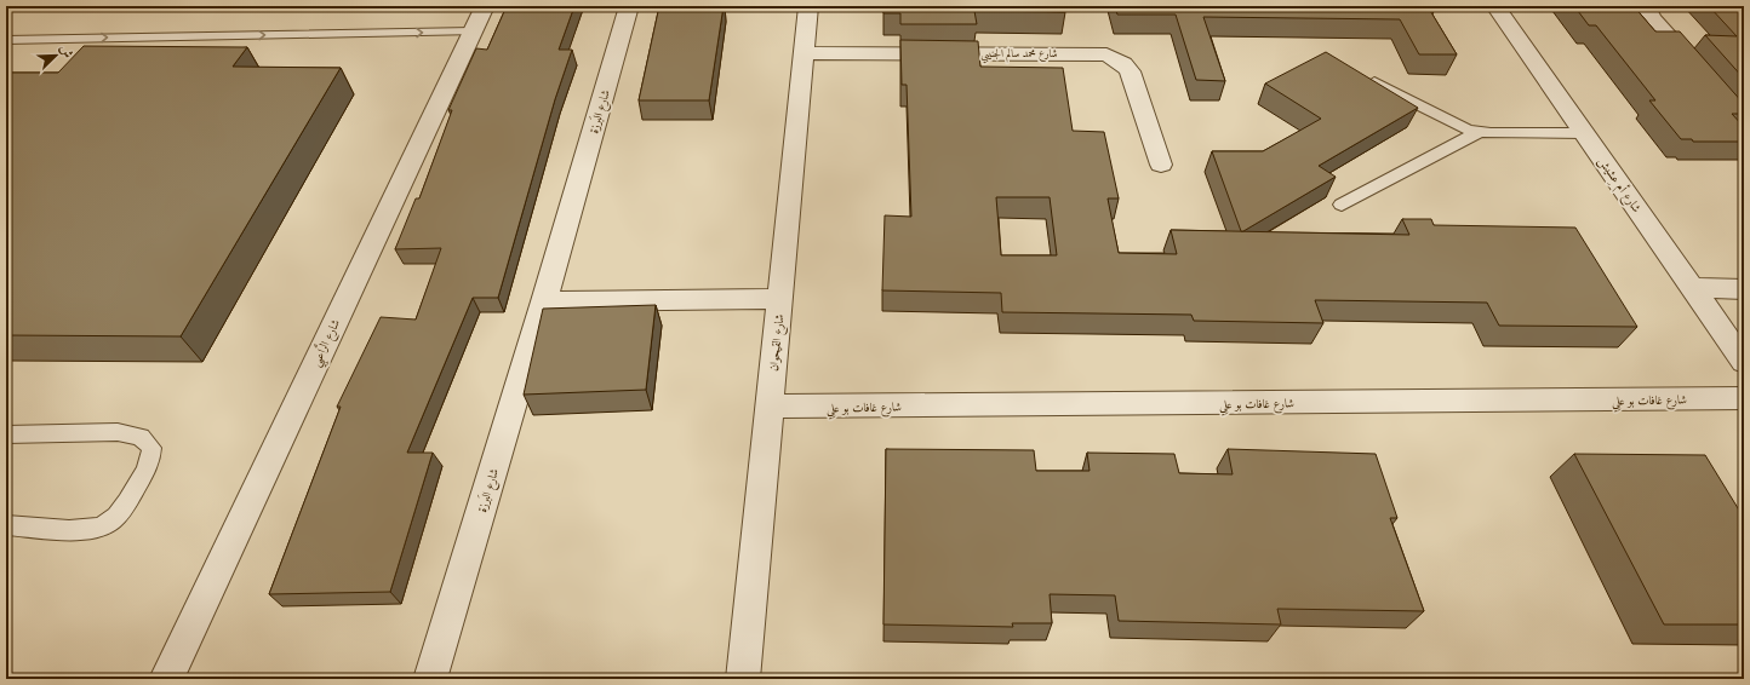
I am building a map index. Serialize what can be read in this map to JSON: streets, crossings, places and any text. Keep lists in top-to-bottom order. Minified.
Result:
{"streets":{"street":["شارع محمد سالم الجنيبي","شارع البَرزة","شارع أم عِشيش","شارع الرَّاعبِي","شارع القيحوان","شارع غافات بو علِي"]},"crossings":[["شارع محمد سالم الجنيبي","شارع القيحوان"],["شارع القيحوان","شارع غافات بو علِي"]],"north":"top right"}
